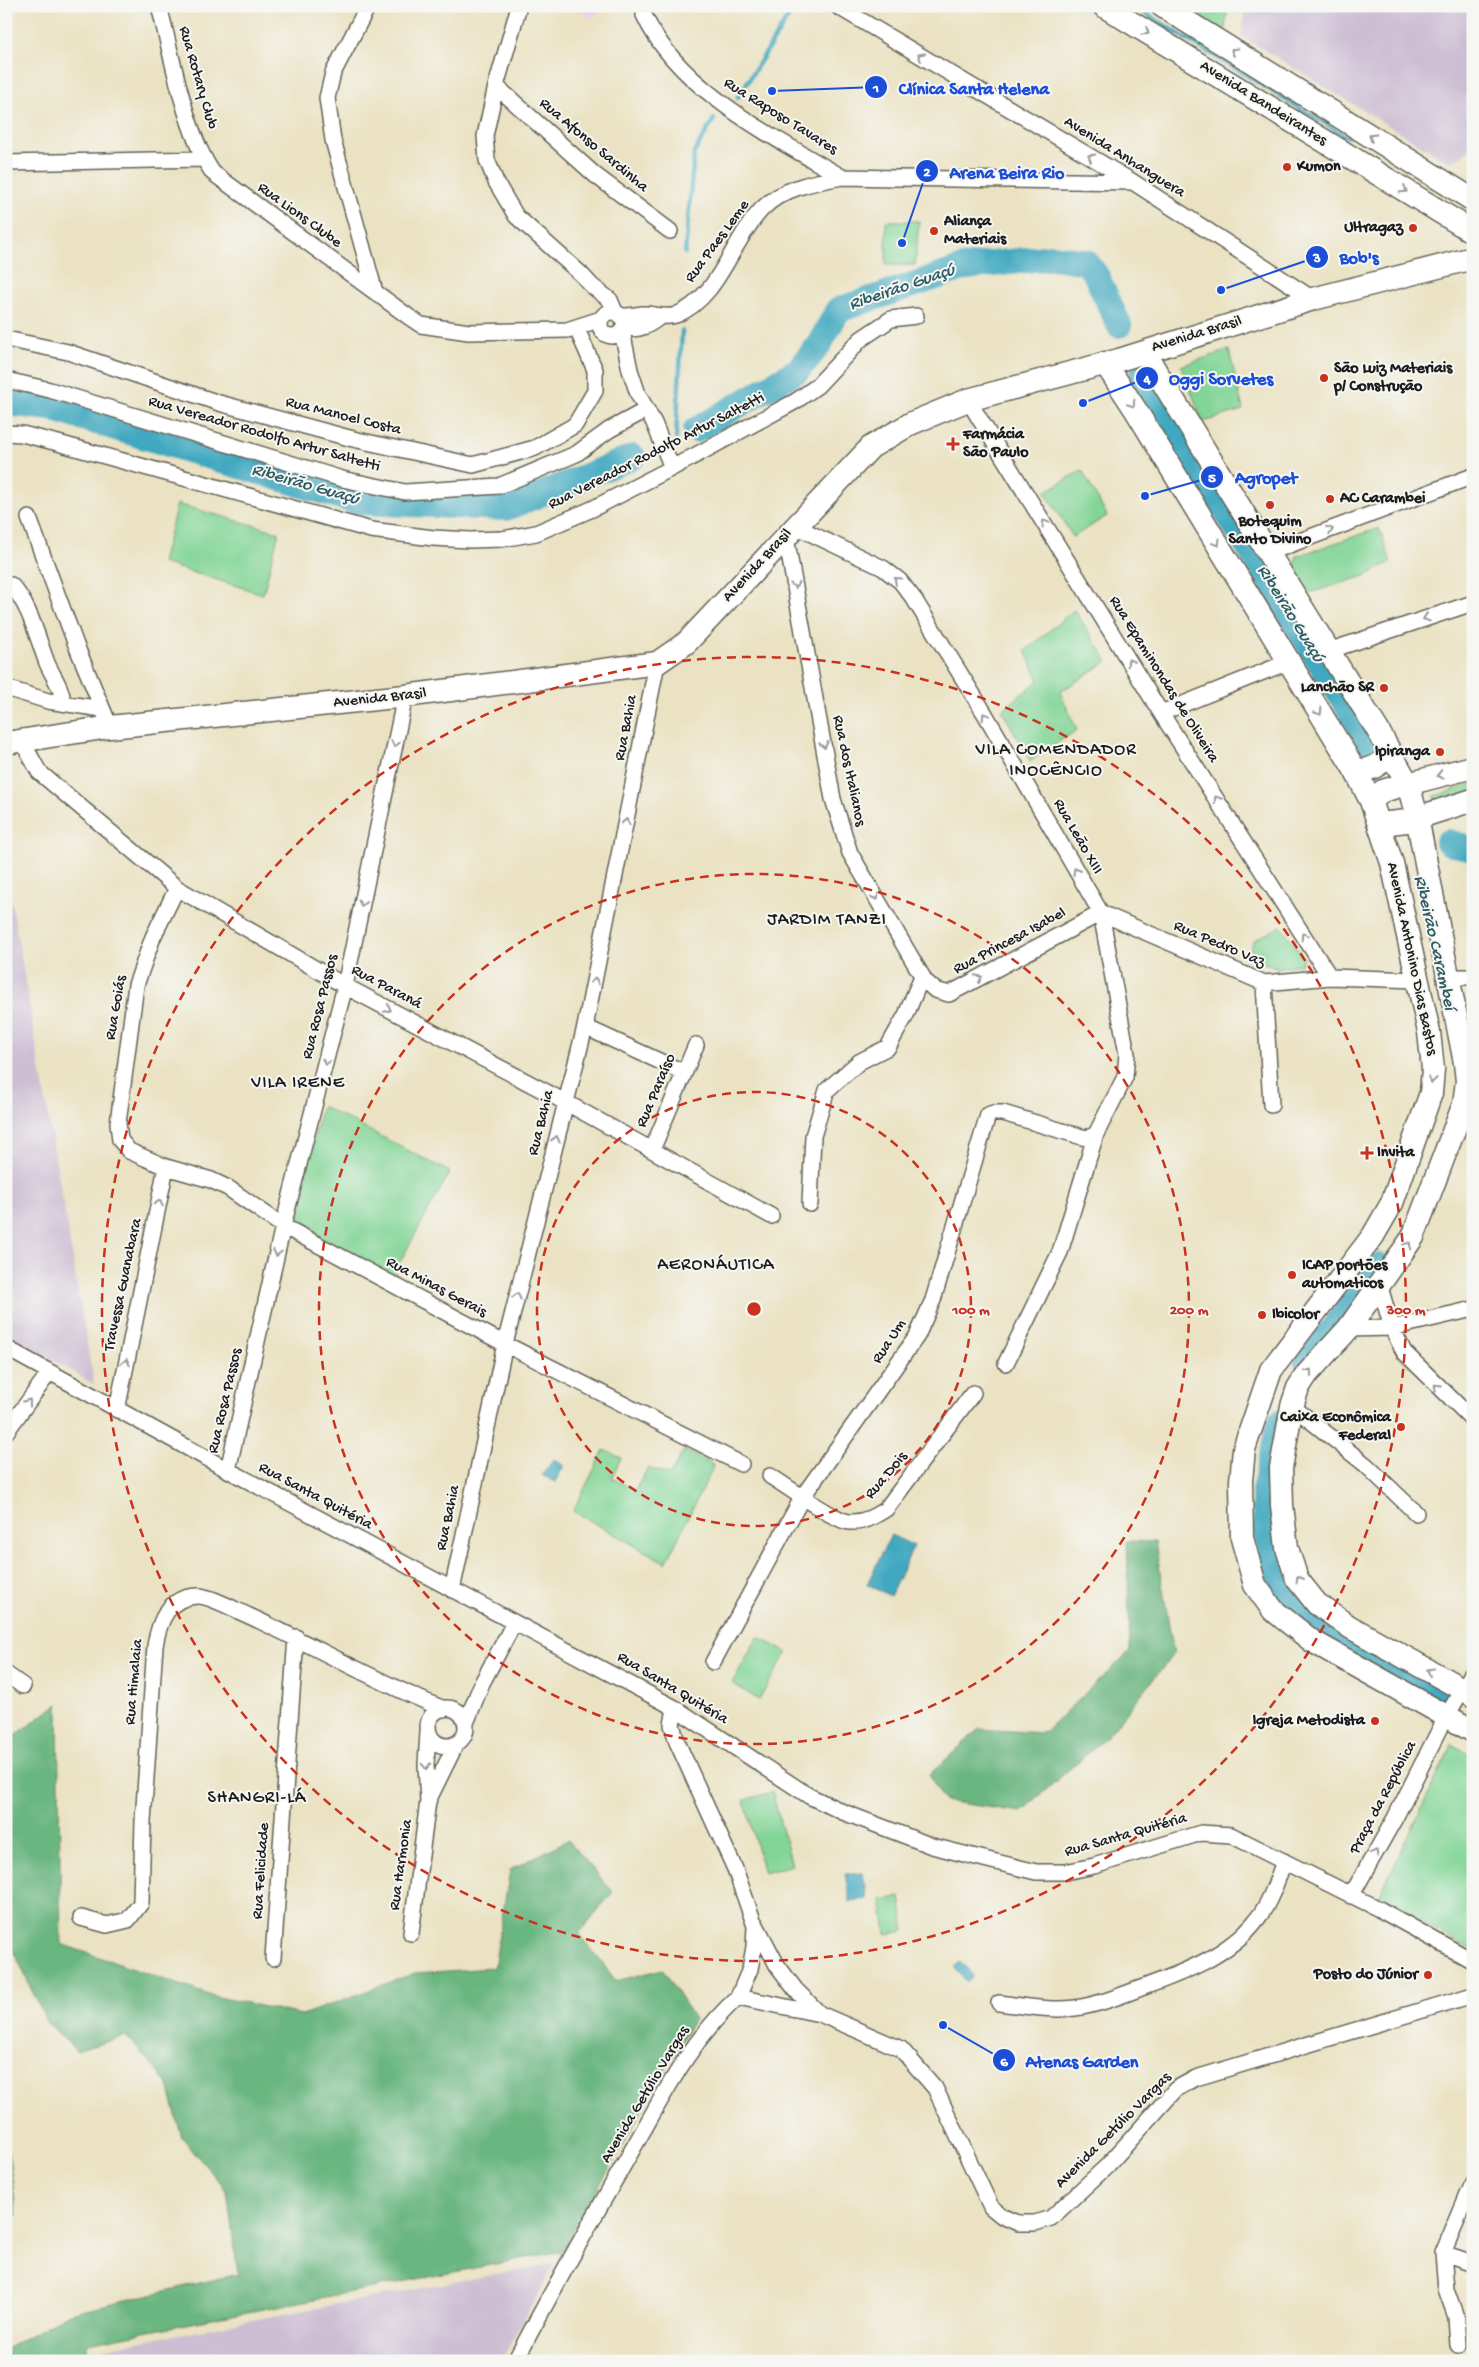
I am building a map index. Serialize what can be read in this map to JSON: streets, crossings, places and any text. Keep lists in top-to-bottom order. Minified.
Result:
{"streets":{"main road":["Avenida Bandeirantes","Avenida Brasil","Avenida Antonino Dias Bastos"],"street":["Rua Rotary Club","Rua Raposo Tavares","Rua Afonso Sardinha","Avenida Anhanguera","Rua Lions Clube","Rua Paes Leme","Rua Manoel Costa","Rua Vereador Rodolfo Artur Saltetti","Rua Epaminondas de Oliveira","Rua Bahia","Rua dos Italianos","Rua Leão XIII","Rua Princesa Isabel","Rua Pedro Vaz","Rua Paraná","Rua Rosa Passos","Rua Goiás","Rua Paraíso","Travessa Guanabara","Rua Minas Gerais","Rua Um","Rua Dois","Rua Santa Quitéria","Rua Himalaia","Praça da República","Rua Harmonia","Rua Felicidade","Avenida Getúlio Vargas"]},"crossings":[["Rua Rotary Club","Rua Lions Clube"],["Rua Raposo Tavares","Rua Paes Leme"],["Avenida Anhanguera","Rua Paes Leme"],["Avenida Anhanguera","Avenida Brasil"],["Rua Lions Clube","Rua Paes Leme"],["Rua Lions Clube","Rua Manoel Costa"],["Avenida Brasil","Rua Epaminondas de Oliveira"],["Avenida Brasil","Rua Bahia"],["Avenida Brasil","Rua dos Italianos"],["Avenida Brasil","Rua Leão XIII"],["Avenida Brasil","Avenida Antonino Dias Bastos"],["Avenida Brasil","Rua Paraná"],["Avenida Brasil","Rua Rosa Passos"],["Rua Epaminondas de Oliveira","Rua Pedro Vaz"],["Rua Bahia","Rua Paraná"],["Rua Bahia","Rua Minas Gerais"],["Rua Bahia","Rua Santa Quitéria"],["Rua dos Italianos","Rua Leão XIII"],["Rua dos Italianos","Rua Princesa Isabel"],["Rua Leão XIII","Rua Princesa Isabel"],["Rua Leão XIII","Rua Pedro Vaz"],["Rua Leão XIII","Rua Um"],["Rua Princesa Isabel","Rua Pedro Vaz"],["Rua Pedro Vaz","Avenida Antonino Dias Bastos"],["Avenida Antonino Dias Bastos","Praça da República"],["Rua Paraná","Rua Rosa Passos"],["Rua Paraná","Rua Goiás"],["Rua Paraná","Rua Paraíso"],["Rua Rosa Passos","Rua Minas Gerais"],["Rua Rosa Passos","Rua Santa Quitéria"],["Rua Goiás","Rua Minas Gerais"],["Travessa Guanabara","Rua Minas Gerais"],["Travessa Guanabara","Rua Santa Quitéria"],["Rua Um","Rua Dois"],["Rua Santa Quitéria","Praça da República"],["Rua Himalaia","Rua Harmonia"],["Rua Himalaia","Rua Felicidade"]],"one_way":["Avenida Anhanguera","Rua Epaminondas de Oliveira","Rua Bahia","Rua dos Italianos","Rua Leão XIII","Rua Princesa Isabel","Rua Rosa Passos","Travessa Guanabara","Praça da República"],"districts":["VILA COMENDADOR INOCÊNCIO","JARDIM TANZI","VILA IRENE","AERONÁUTICA","SHANGRI-LÁ"],"water":["Ribeirão Guaçú","Ribeirão Carambeí"],"places":{"other":["Clínica Santa Helena","Kumon","Ultragaz","Aliança Materiais","Arena Beira Rio","Bob's","São Luiz Materiais p/ Construção","Oggi Sorvetes","Agropet","AC Carambei","Botequim Santo Divino","Lanchão SR","Ipiranga","ICAP portões automaticos","Ibicolor","Caixa Econômica Federal","Igreja Metodista","Posto do Júnior","Atenas Garden"],"health":["Farmácia São Paulo","Invita"]},"rings":["100 m","200 m","300 m"]}
